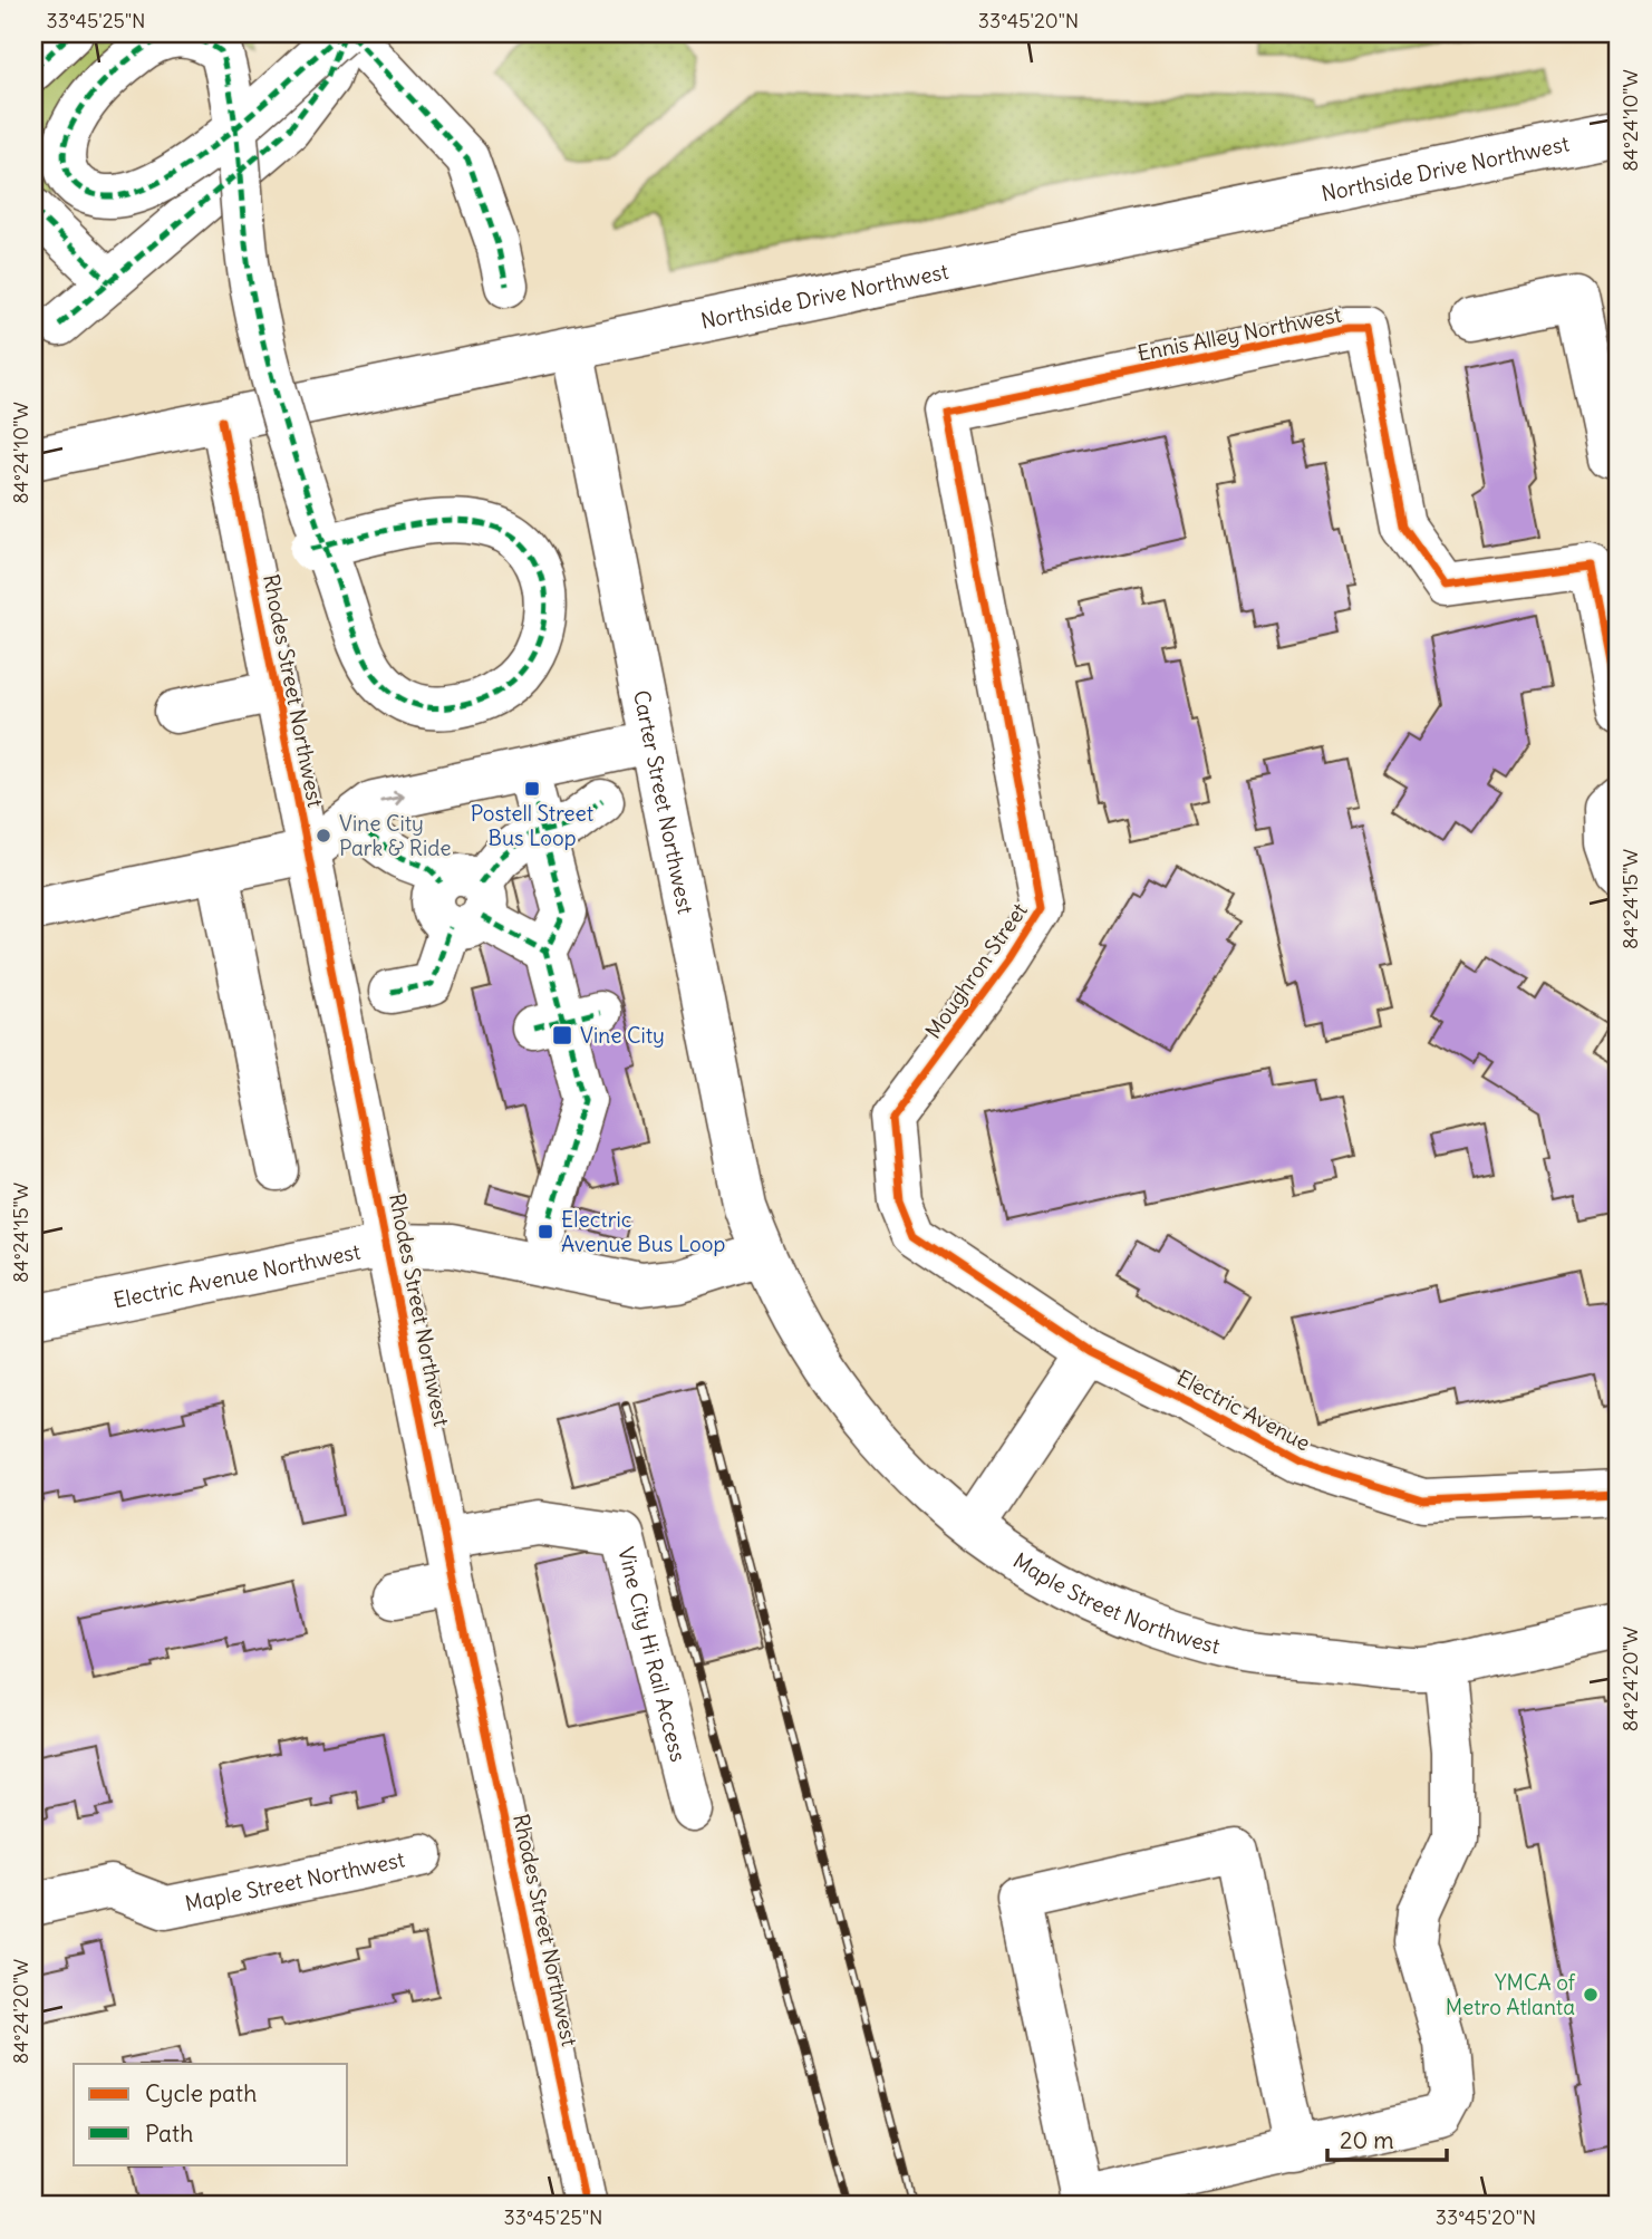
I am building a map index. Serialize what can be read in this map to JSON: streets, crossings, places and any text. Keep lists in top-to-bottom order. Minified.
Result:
{"streets":{"street":["Northside Drive Northwest","Ennis Alley Northwest","Rhodes Street Northwest","Carter Street Northwest","Moughron Street","Electric Avenue Northwest","Electric Avenue","Maple Street Northwest","Vine City Hi Rail Access"]},"crossings":[["Northside Drive Northwest","Rhodes Street Northwest"],["Northside Drive Northwest","Carter Street Northwest"],["Ennis Alley Northwest","Moughron Street"],["Rhodes Street Northwest","Electric Avenue Northwest"],["Rhodes Street Northwest","Vine City Hi Rail Access"],["Carter Street Northwest","Electric Avenue Northwest"],["Carter Street Northwest","Maple Street Northwest"],["Moughron Street","Electric Avenue"],["Electric Avenue Northwest","Maple Street Northwest"]],"places":{"transit":["Postell Street Bus Loop","Vine City","Electric Avenue Bus Loop"],"other":["Vine City Park & Ride","YMCA of Metro Atlanta"]},"legend":["Cycle path","Path"],"scale_bar":"20 m","coordinates":["33°45'25\"N","33°45'20\"N","84°24'10\"W","84°24'15\"W","84°24'20\"W"]}
